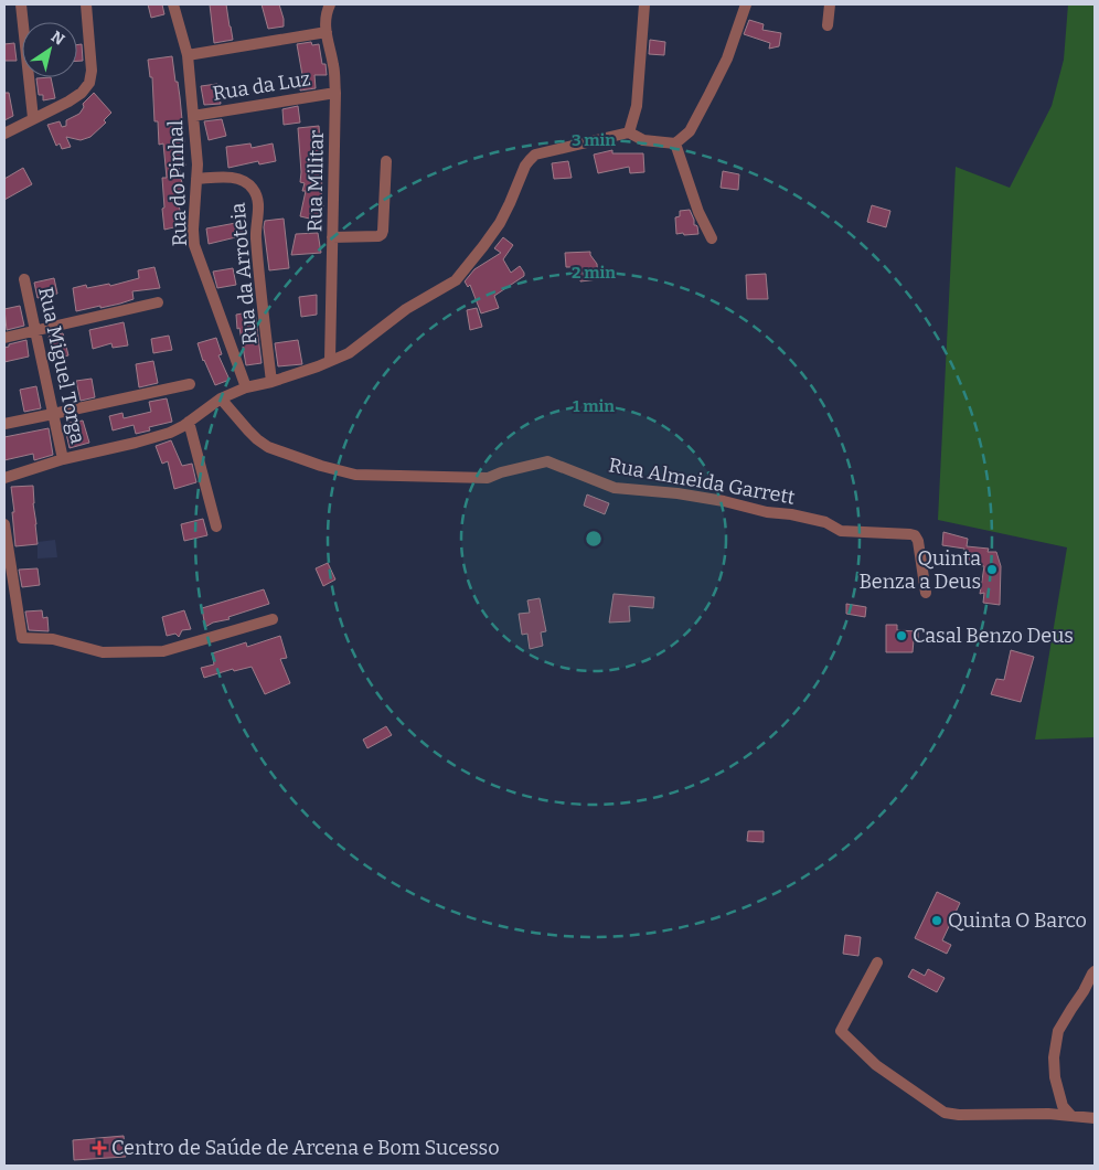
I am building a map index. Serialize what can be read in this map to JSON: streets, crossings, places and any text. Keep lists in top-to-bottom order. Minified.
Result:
{"streets":{"street":["Rua da Luz","Rua Militar","Rua do Pinhal","Rua da Arroteia","Rua Miguel Torga","Rua Almeida Garrett"]},"crossings":[["Rua da Luz","Rua Militar"],["Rua da Luz","Rua do Pinhal"],["Rua do Pinhal","Rua da Arroteia"]],"places":{"other":["Quinta Benza a Deus","Casal Benzo Deus","Quinta O Barco"],"health":["Centro de Saúde de Arcena e Bom Sucesso"]},"north":"top right","rings":["3 min","2 min","1 min"]}
